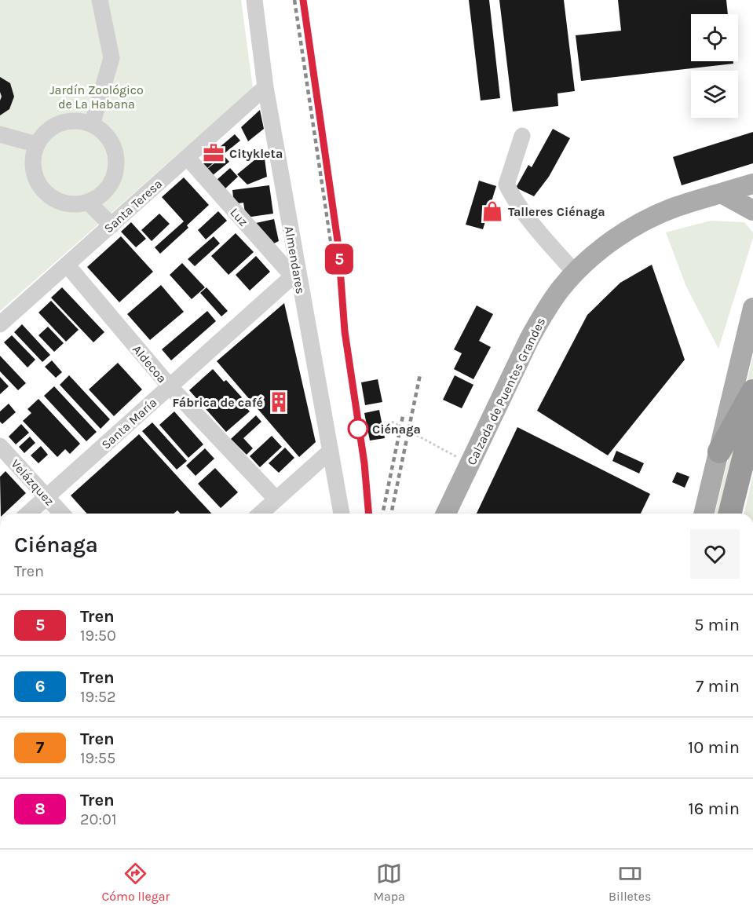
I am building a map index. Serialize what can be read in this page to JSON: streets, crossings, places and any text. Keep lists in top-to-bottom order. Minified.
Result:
{"streets":{"main road":["Calzada de Puentes Grandes"],"street":["Santa Teresa","Luz","Almendares","Aldecoa","Santa María","Velázquez"]},"crossings":[["Santa Teresa","Luz"],["Santa Teresa","Almendares"],["Santa Teresa","Aldecoa"],["Luz","Almendares"],["Luz","Santa María"],["Almendares","Santa María"],["Aldecoa","Santa María"],["Santa María","Velázquez"]],"parks":["Jardín Zoológico de La Habana"],"places":{"office":["Citykleta"],"shop":["Talleres Ciénaga"],"building":["Fábrica de café"],"other":["Ciénaga"]},"page":{"on_map":"5","heading":["Ciénaga","Tren"],"list":[{"mark":"5","name":"Tren","note":"19:50","value":"5 min"},{"mark":"6","name":"Tren","note":"19:52","value":"7 min"},{"mark":"7","name":"Tren","note":"19:55","value":"10 min"},{"mark":"8","name":"Tren","note":"20:01","value":"16 min"}],"tabs":["Cómo llegar","Mapa","Billetes"]}}
